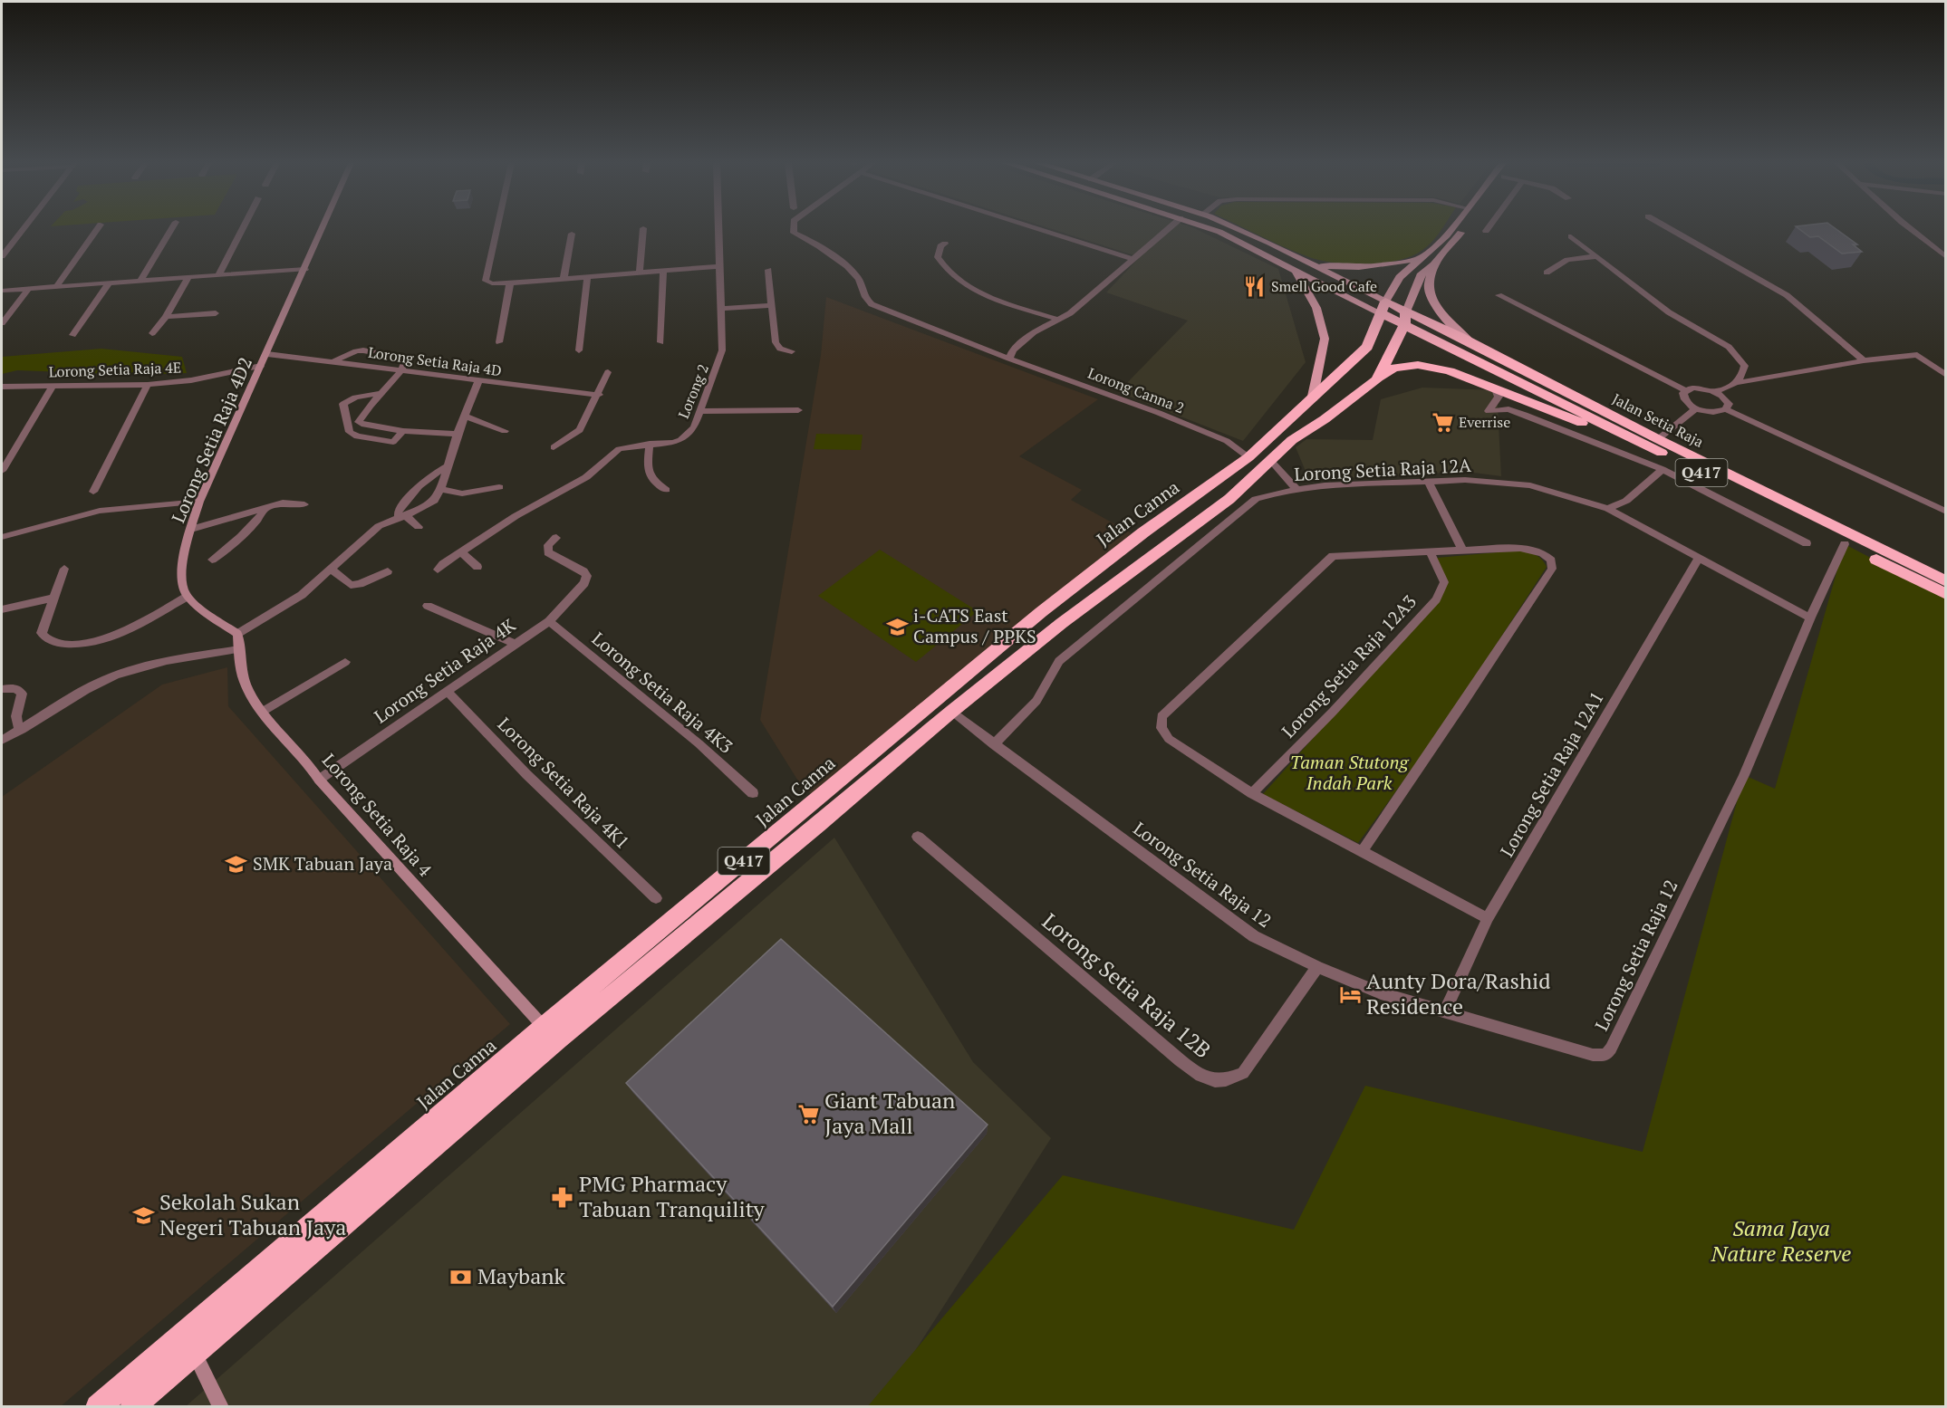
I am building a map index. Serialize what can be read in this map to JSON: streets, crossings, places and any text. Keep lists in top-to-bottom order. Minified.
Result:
{"streets":{"highway":["Jalan Setia Raja","Q417","Jalan Canna"],"street":["Lorong Setia Raja 4D","Lorong Setia Raja 4E","Lorong Canna 2","Lorong 2","Lorong Setia Raja 4D2","Lorong Setia Raja 12A","Lorong Setia Raja 12A3","Lorong Setia Raja 4K","Lorong Setia Raja 4K3","Lorong Setia Raja 12A1","Lorong Setia Raja 4K1","Lorong Setia Raja 4","Lorong Setia Raja 12","Lorong Setia Raja 12B"]},"crossings":[["Lorong Setia Raja 4D","Lorong Setia Raja 4D2"],["Lorong Setia Raja 4E","Lorong Setia Raja 4D2"],["Lorong Canna 2","Jalan Canna"],["Jalan Setia Raja","Q417"],["Jalan Setia Raja","Lorong Setia Raja 12"],["Lorong Setia Raja 12A","Lorong Setia Raja 12A1"],["Lorong Setia Raja 12A","Lorong Setia Raja 12"],["Q417","Jalan Canna"],["Q417","Lorong Setia Raja 12"],["Jalan Canna","Lorong Setia Raja 4"],["Lorong Setia Raja 4K","Lorong Setia Raja 4K3"],["Lorong Setia Raja 4K","Lorong Setia Raja 4K1"],["Lorong Setia Raja 4K","Lorong Setia Raja 4"],["Lorong Setia Raja 12A1","Lorong Setia Raja 12"],["Lorong Setia Raja 12","Lorong Setia Raja 12B"]],"parks":["Taman Stutong Indah Park","Sama Jaya Nature Reserve"],"places":{"restaurant":["Smell Good Cafe"],"supermarket":["Everrise","Giant Tabuan Jaya Mall"],"school or university":["i-CATS East Campus / PPKS","SMK Tabuan Jaya","Sekolah Sukan Negeri Tabuan Jaya"],"hotel":["Aunty Dora/Rashid Residence"],"pharmacy":["PMG Pharmacy Tabuan Tranquility"],"bank":["Maybank"]}}
